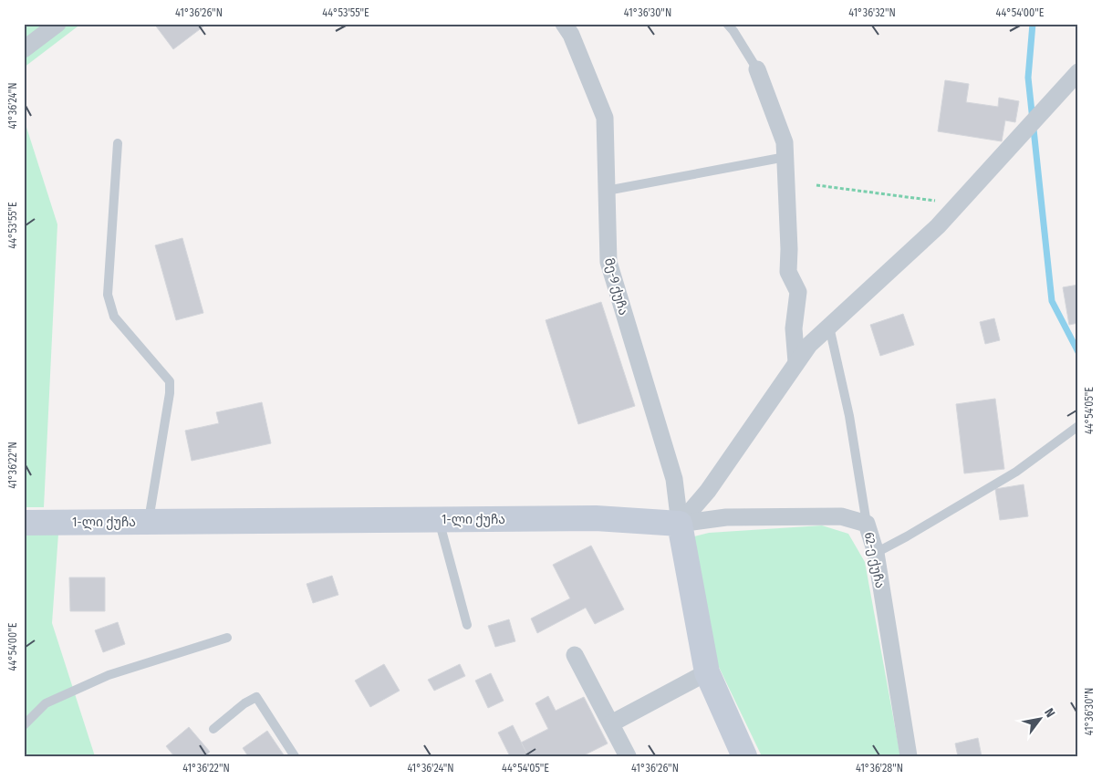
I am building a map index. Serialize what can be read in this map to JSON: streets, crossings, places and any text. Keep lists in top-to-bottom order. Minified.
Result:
{"streets":{"street":["მე-9 ქუჩა","1-ლი ქუჩა","62-ე ქუჩა"]},"crossings":[["მე-9 ქუჩა","1-ლი ქუჩა"],["მე-9 ქუჩა","62-ე ქუჩა"],["1-ლი ქუჩა","62-ე ქუჩა"]],"north":"top right","coordinates":["41°36'26\"N","44°53'55\"E","41°36'30\"N","41°36'32\"N","44°54'00\"E","41°36'24\"N","44°54'05\"E","41°36'22\"N","41°36'28\"N"]}
